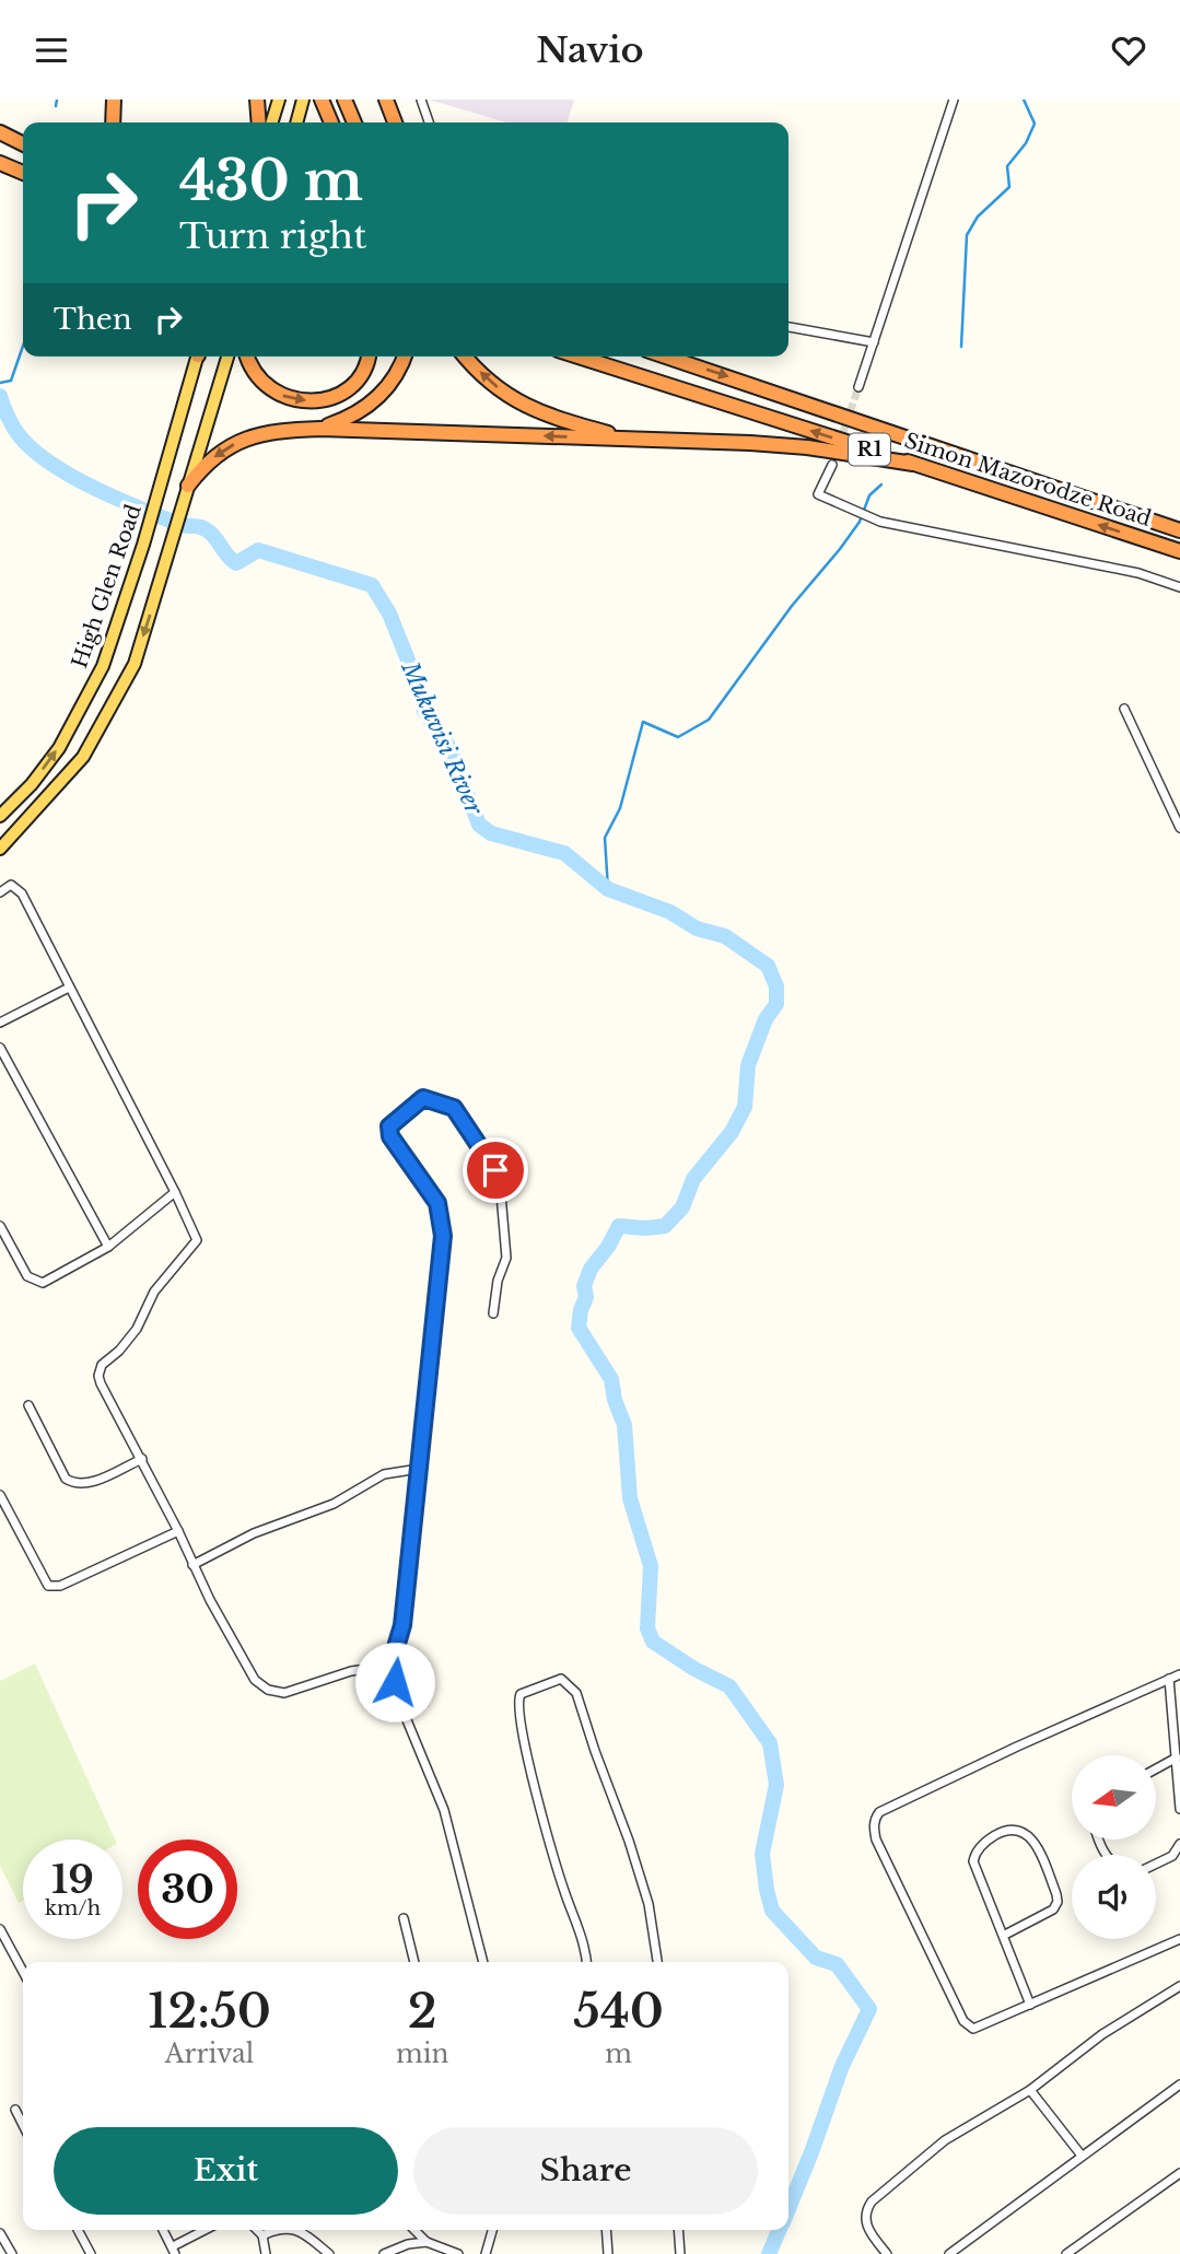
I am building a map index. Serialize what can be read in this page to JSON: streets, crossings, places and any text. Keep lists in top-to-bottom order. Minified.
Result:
{"streets":{"highway":["R1","Simon Mazorodze Road"],"main road":["High Glen Road"]},"water":["Mukuvisi River"],"north":"left","page":{"header":"Navio","turn":["430 m","Turn right"],"then":"Then","speed":"19 km/h","limit":"30","eta":["12:50","Arrival","2","min","540","m"],"buttons":["Exit","Share"]}}
